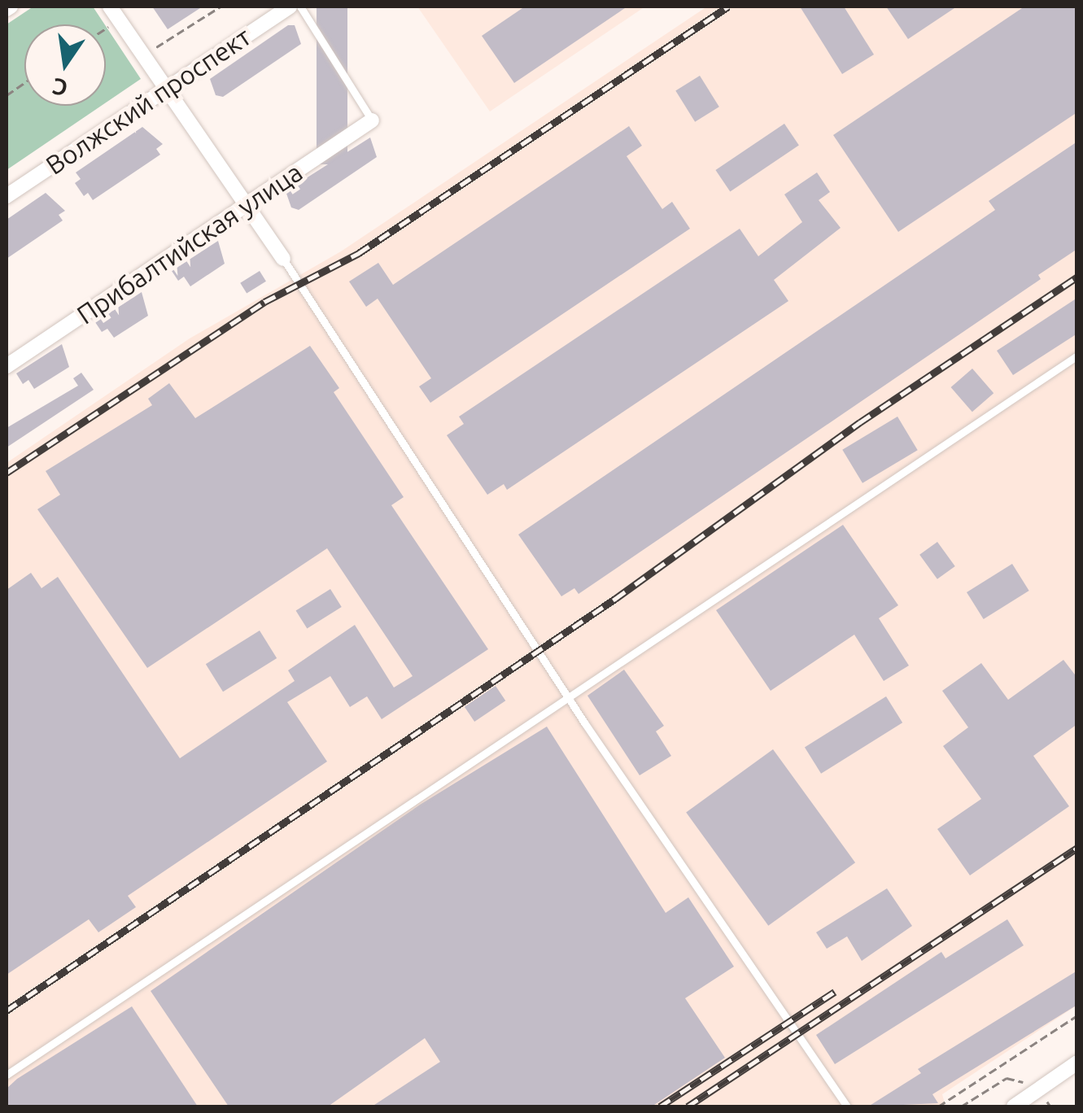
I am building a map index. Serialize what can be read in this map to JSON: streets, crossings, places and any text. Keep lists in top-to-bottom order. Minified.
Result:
{"streets":{"street":["Волжский проспект","Прибалтийская улица"]},"north":"bottom"}
